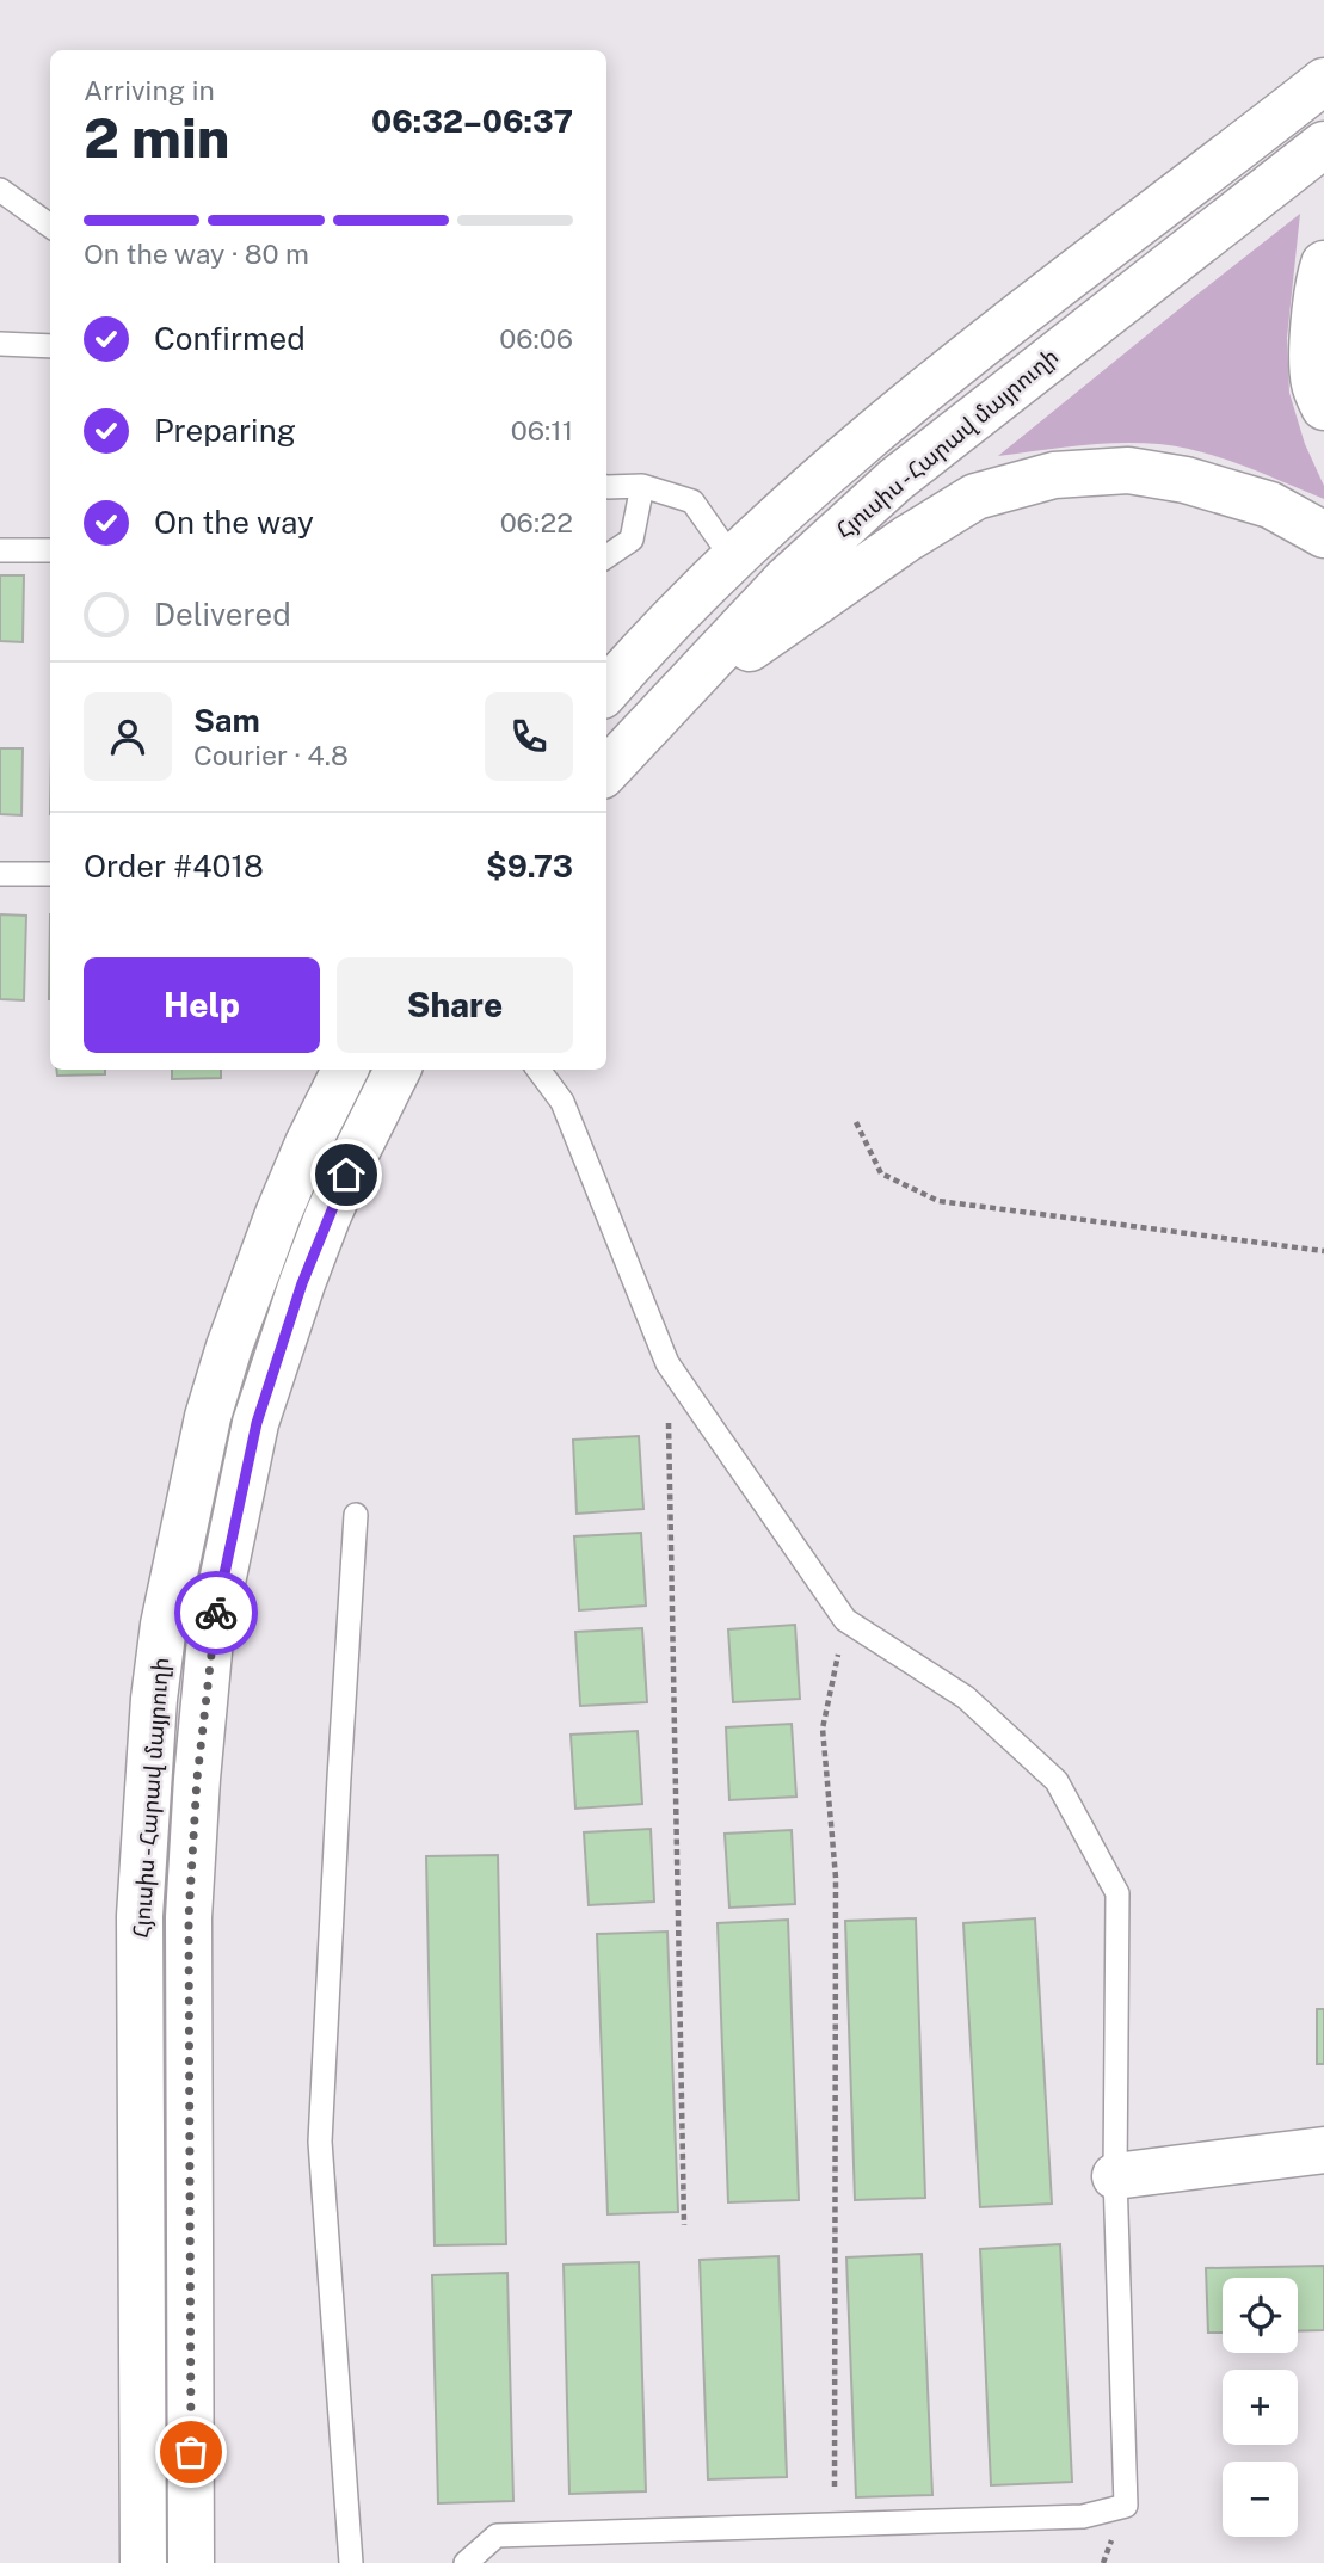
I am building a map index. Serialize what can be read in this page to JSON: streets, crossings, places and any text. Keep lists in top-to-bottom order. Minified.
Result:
{"streets":{"main road":["Հյուսիս - Հարավ մայրուղի"]},"page":{"heading":["2 min","Arriving in","06:32–06:37"],"panel":["Sam","Courier · 4.8","Order #4018","$9.73"],"bar":"On the way · 80 m","list":[["Confirmed","06:06"],["Preparing","06:11"],["On the way","06:22"],"Delivered"],"buttons":["Help","Share"],"map_buttons":["+","−"]}}
